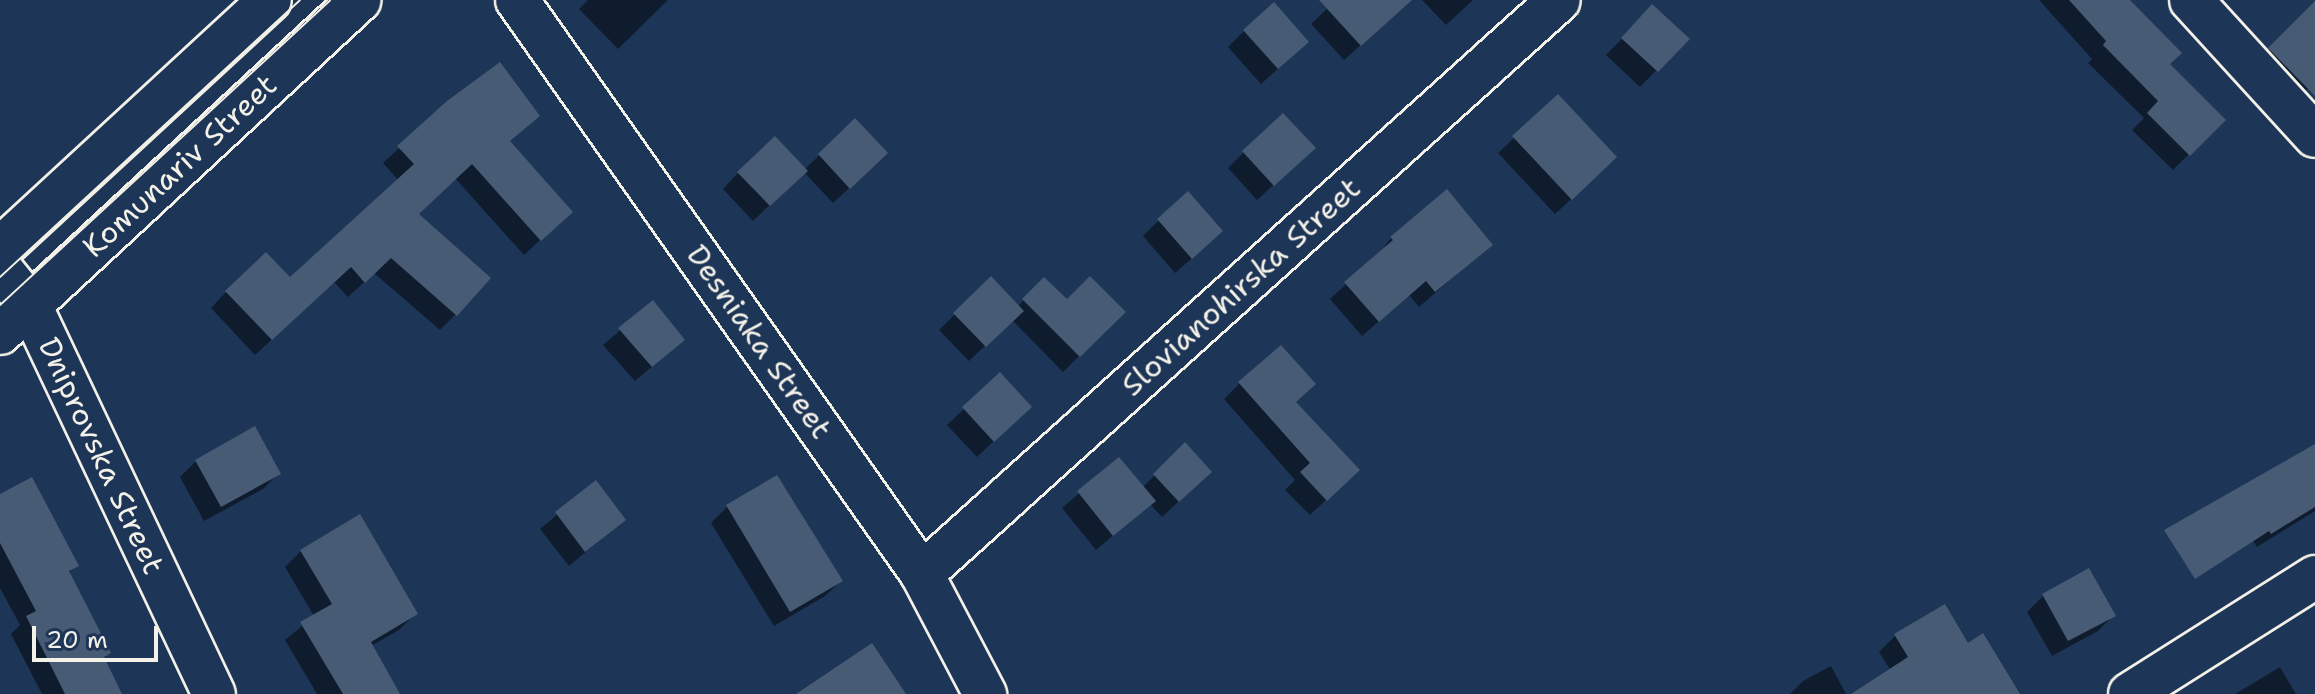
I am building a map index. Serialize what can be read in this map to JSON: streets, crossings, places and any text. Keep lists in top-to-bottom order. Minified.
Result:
{"streets":{"street":["Komunariv Street","Slovianohirska Street","Desniaka Street","Dniprovska Street"]},"crossings":[["Komunariv Street","Dniprovska Street"],["Slovianohirska Street","Desniaka Street"]],"scale_bar":"20 m"}
